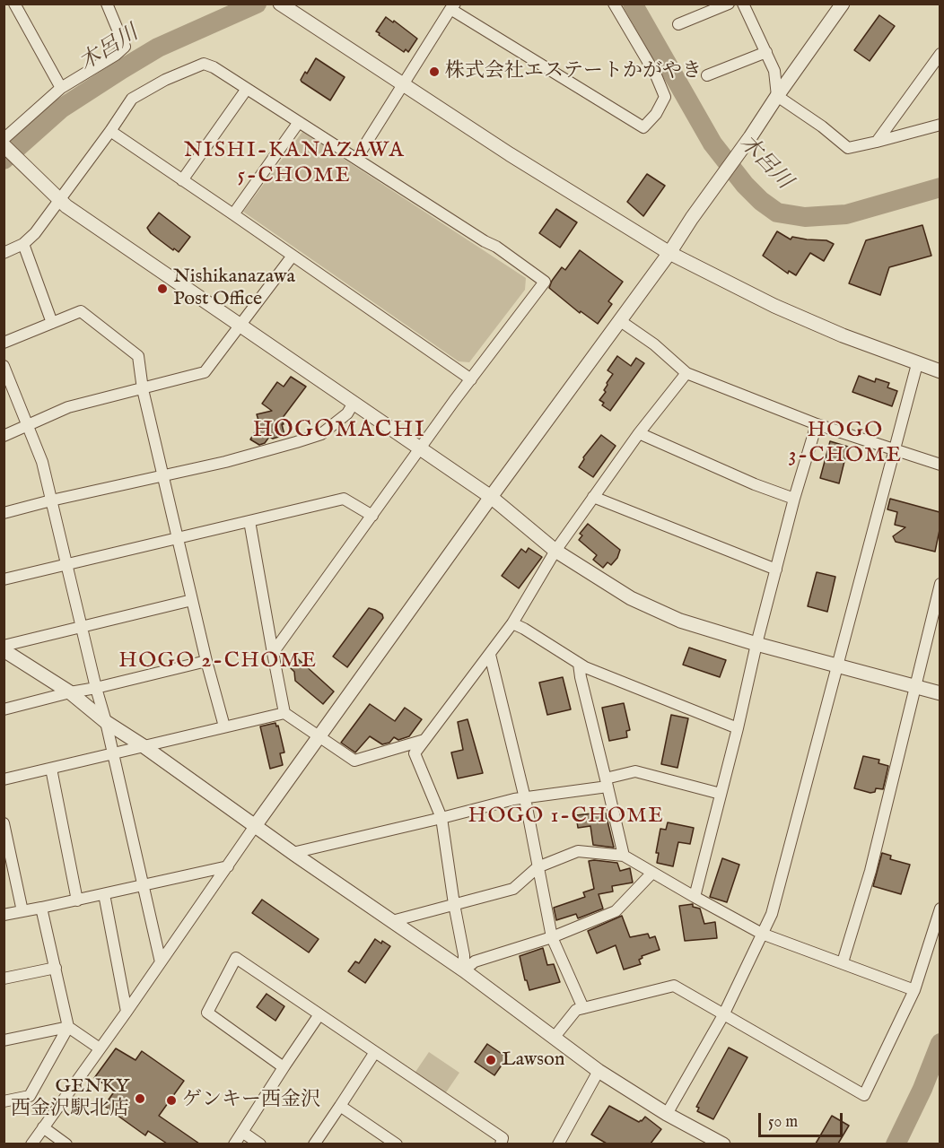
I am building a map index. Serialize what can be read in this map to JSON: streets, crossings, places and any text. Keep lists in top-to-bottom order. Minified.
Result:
{"districts":["NISHI-KANAZAWA 5-CHOME","HOGOMACHI","HOGO 3-CHOME","HOGO 2-CHOME","HOGO 1-CHOME"],"water":["木呂川"],"places":["株式会社エステートかがやき","Nishikanazawa Post Office","Lawson","GENKY 西金沢駅北店","ゲンキー西金沢"],"scale_bar":"50 m"}
